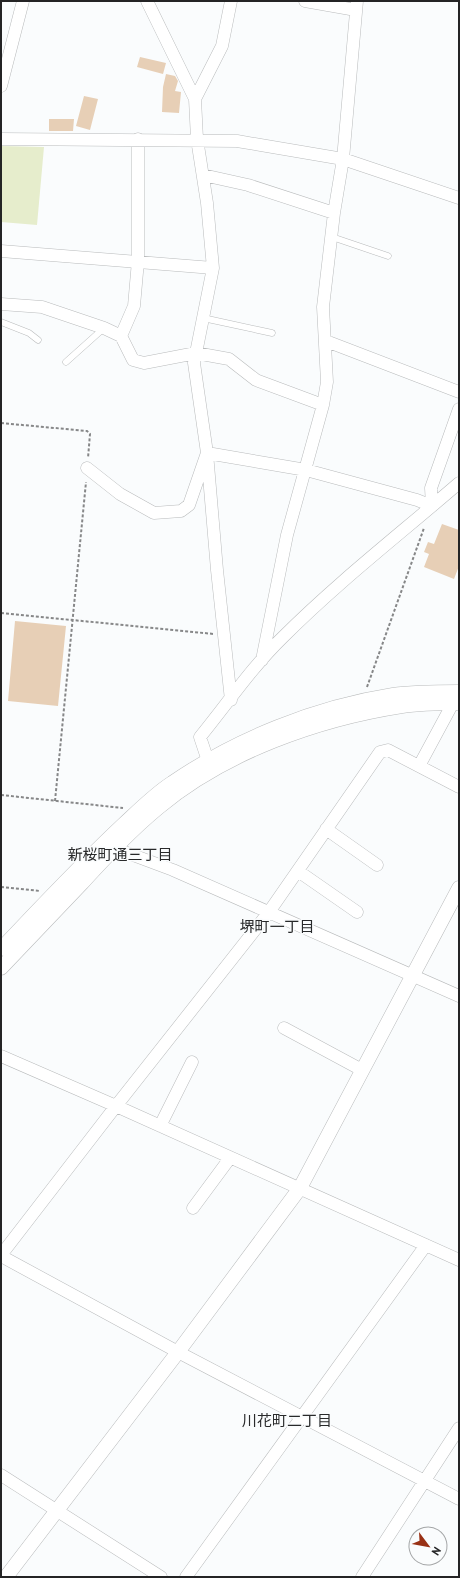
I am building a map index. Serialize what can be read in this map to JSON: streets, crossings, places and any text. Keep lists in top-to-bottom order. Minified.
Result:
{"districts":["新桜町通三丁目","堺町一丁目","川花町二丁目"],"north":"bottom right"}
